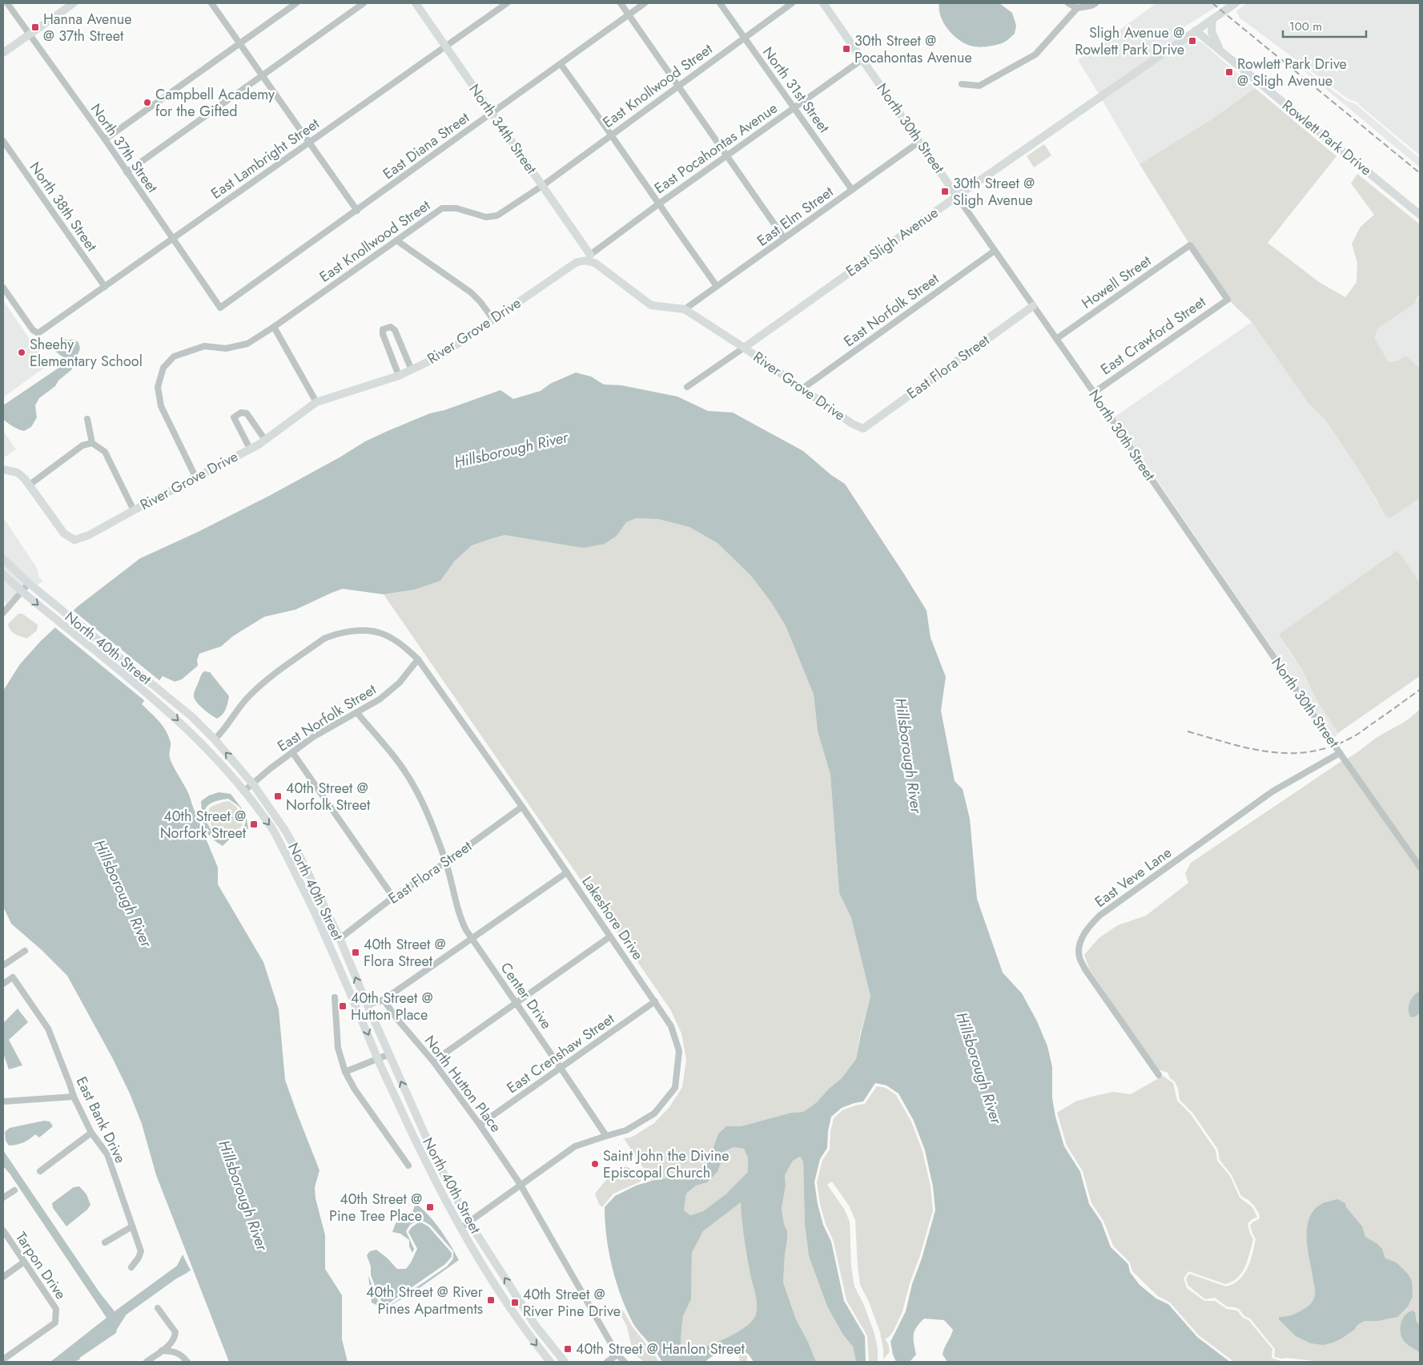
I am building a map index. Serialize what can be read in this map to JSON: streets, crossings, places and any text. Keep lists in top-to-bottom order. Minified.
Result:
{"streets":{"street":["East Knollwood Street","North 31st Street","North 30th Street","North 34th Street","Rowlett Park Drive","East Diana Street","North 37th Street","East Pocahontas Avenue","East Lambright Street","North 38th Street","East Elm Street","East Sligh Avenue","Howell Street","East Norfolk Street","River Grove Drive","East Crawford Street","East Flora Street","North 40th Street","East Veve Lane","Lakeshore Drive","Center Drive","East Crenshaw Street","North Hutton Place","East Bank Drive","Tarpon Drive"]},"crossings":[["East Knollwood Street","North 31st Street"],["East Knollwood Street","North 34th Street"],["East Knollwood Street","River Grove Drive"],["North 31st Street","East Pocahontas Avenue"],["North 31st Street","East Elm Street"],["North 30th Street","East Pocahontas Avenue"],["North 30th Street","East Elm Street"],["North 30th Street","East Sligh Avenue"],["North 30th Street","Howell Street"],["North 30th Street","East Norfolk Street"],["North 30th Street","East Crawford Street"],["North 30th Street","East Flora Street"],["North 30th Street","East Veve Lane"],["North 34th Street","East Diana Street"],["North 34th Street","East Pocahontas Avenue"],["North 34th Street","East Lambright Street"],["North 34th Street","River Grove Drive"],["Rowlett Park Drive","East Sligh Avenue"],["East Diana Street","North 37th Street"],["North 37th Street","East Lambright Street"],["East Pocahontas Avenue","River Grove Drive"],["East Lambright Street","North 38th Street"],["East Elm Street","River Grove Drive"],["East Sligh Avenue","River Grove Drive"],["Howell Street","East Crawford Street"],["East Norfolk Street","River Grove Drive"],["East Norfolk Street","North 40th Street"],["East Norfolk Street","Lakeshore Drive"],["East Norfolk Street","Center Drive"],["River Grove Drive","East Flora Street"],["East Flora Street","North 40th Street"],["East Flora Street","Lakeshore Drive"],["East Flora Street","Center Drive"],["North 40th Street","Lakeshore Drive"],["Lakeshore Drive","Center Drive"],["Lakeshore Drive","East Crenshaw Street"],["Lakeshore Drive","North Hutton Place"],["Center Drive","East Crenshaw Street"],["East Crenshaw Street","North Hutton Place"]],"water":["Hillsborough River"],"places":{"transit":["Hanna Avenue @ 37th Street","Sligh Avenue @ Rowlett Park Drive","30th Street @ Pocahontas Avenue","Rowlett Park Drive @ Sligh Avenue","30th Street @ Sligh Avenue","40th Street @ Norfolk Street","40th Street @ Norfork Street","40th Street @ Flora Street","40th Street @ Hutton Place","40th Street @ Pine Tree Place","40th Street @ River Pines Apartments","40th Street @ River Pine Drive","40th Street @ Hanlon Street"],"other":["Campbell Academy for the Gifted","Sheehy Elementary School","Saint John the Divine Episcopal Church"]},"scale_bar":"100 m"}
